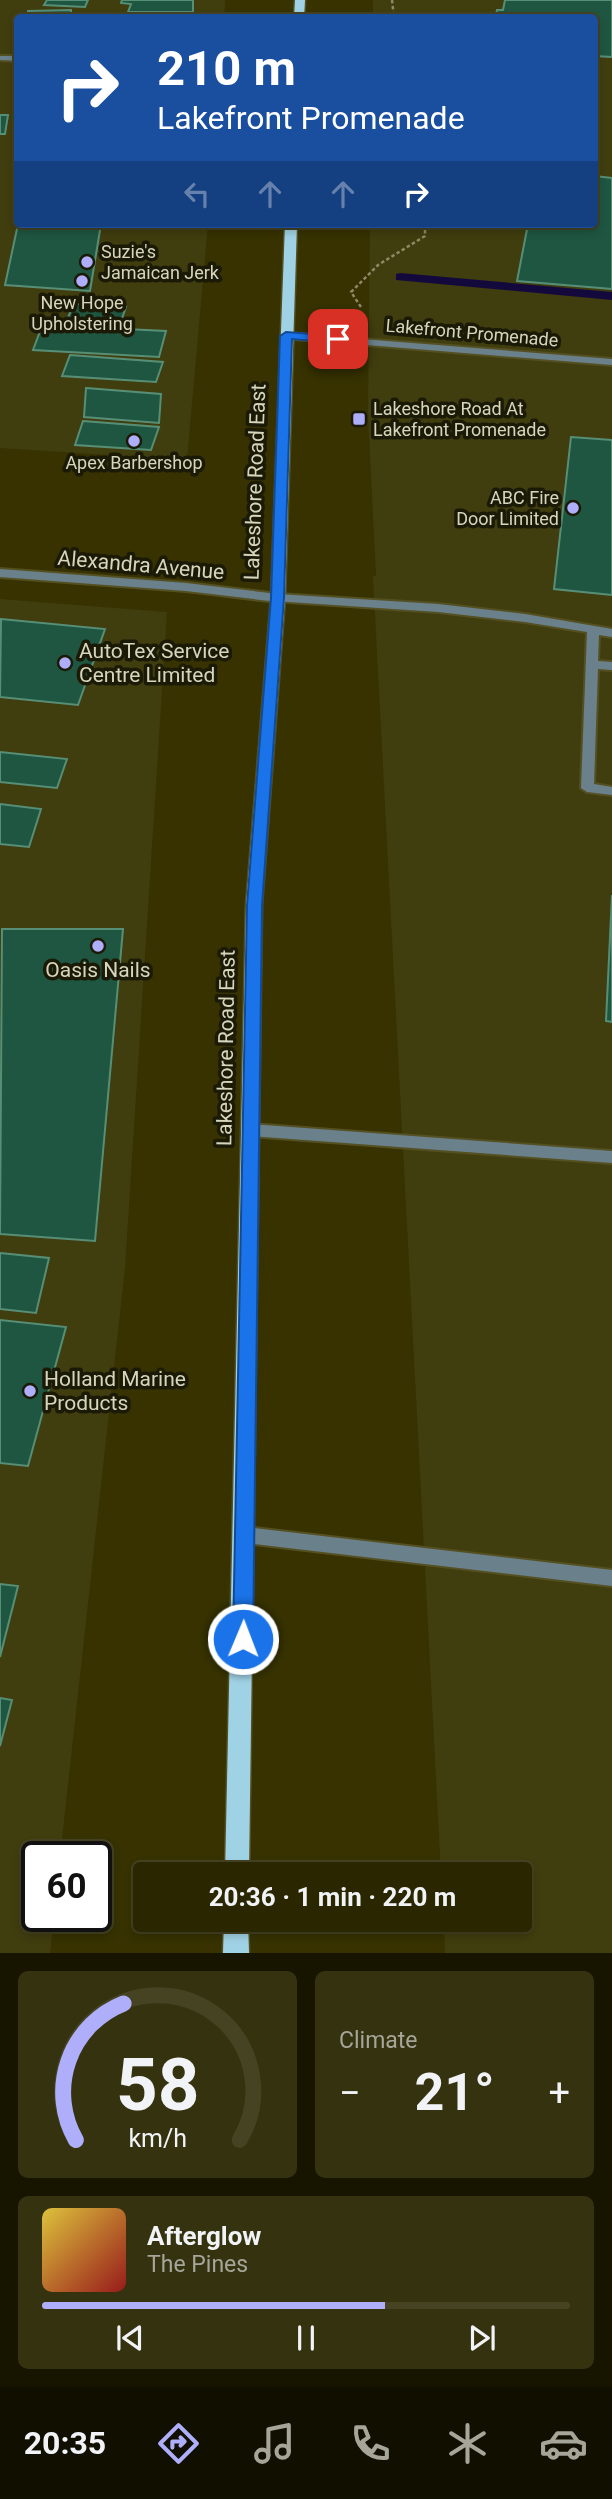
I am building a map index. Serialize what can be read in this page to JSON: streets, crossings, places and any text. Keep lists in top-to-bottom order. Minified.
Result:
{"streets":{"main road":["Lakeshore Road East"],"street":["Lakefront Promenade","Alexandra Avenue"]},"crossings":[["Lakefront Promenade","Lakeshore Road East"],["Lakeshore Road East","Alexandra Avenue"]],"places":{"other":["Suzie's Jamaican Jerk","New Hope Upholstering","Apex Barbershop","ABC Fire Door Limited","AutoTex Service Centre Limited","Oasis Nails","Holland Marine Products"],"transit":["Lakeshore Road At Lakefront Promenade"]},"page":{"turn":["210 m","Lakefront Promenade"],"limit":"60","trip":"20:36 · 1 min · 220 m","tile":"Climate","heat":["−","21°","+"],"song":["Afterglow","The Pines"],"tabs":"20:35","gauge":["58","km/h"]}}
